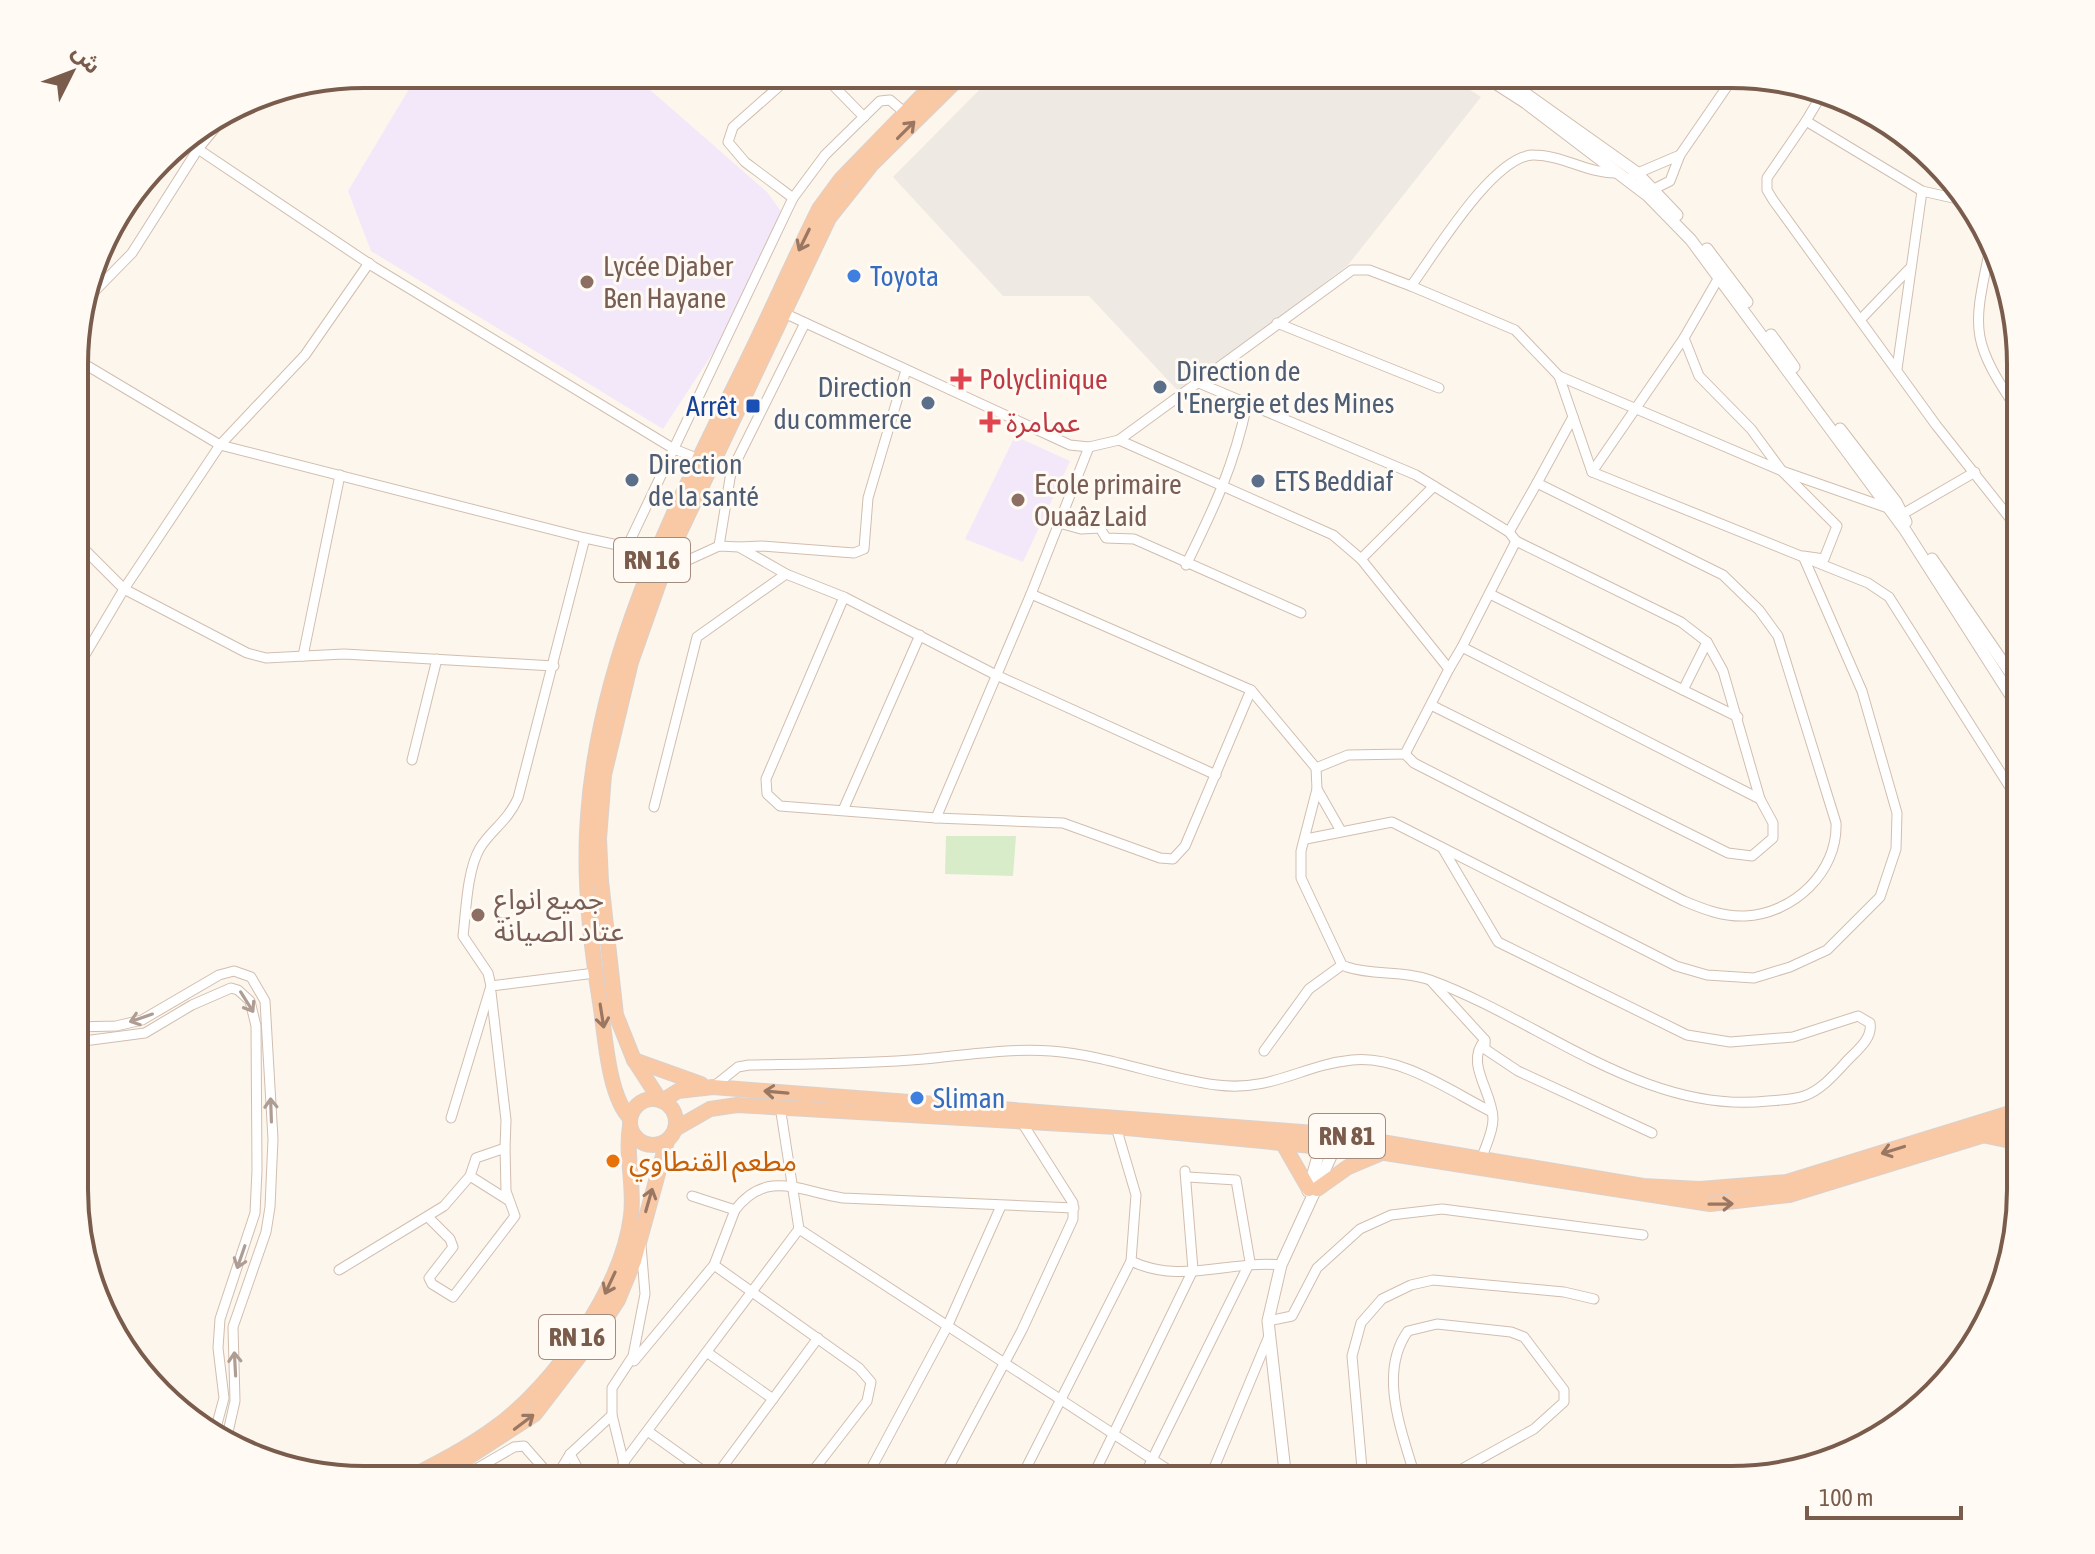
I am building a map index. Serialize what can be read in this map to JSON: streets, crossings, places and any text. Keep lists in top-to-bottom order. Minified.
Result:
{"streets":{"highway":["RN 16","RN 81"]},"crossings":[["RN 16","RN 81"]],"places":{"other":["Toyota","Lycée Djaber Ben Hayane","Direction de l'Energie et des Mines","Direction du commerce","Direction de la santé","ETS Beddiaf","Ecole primaire Ouaâz Laid","جميع انواع عتاد الصيانة","Sliman","مطعم القنطاوي"],"health":["Polyclinique","عمامرة"],"transit":["Arrêt"]},"scale_bar":"100 m","north":"top right"}
